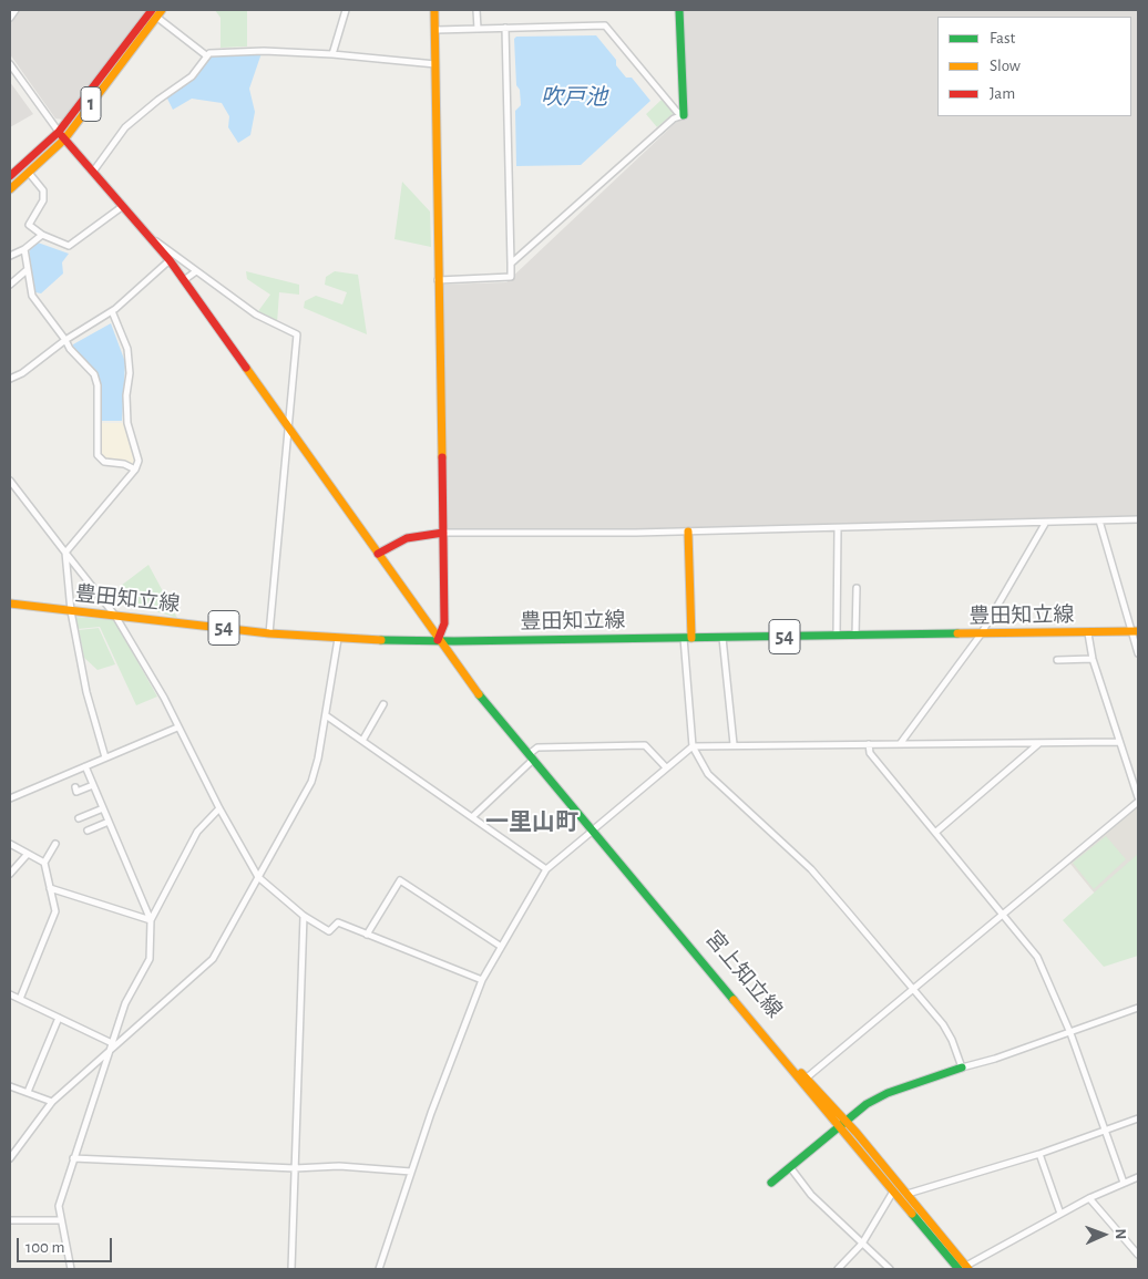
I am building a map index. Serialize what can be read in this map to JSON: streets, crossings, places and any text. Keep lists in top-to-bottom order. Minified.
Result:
{"streets":{"main road":["1","豊田知立線","54","宮上知立線"]},"crossings":[["1","宮上知立線"],["豊田知立線","宮上知立線"]],"districts":["一里山町"],"water":["吹戸池"],"legend":["Fast","Slow","Jam"],"scale_bar":"100 m","north":"right"}
